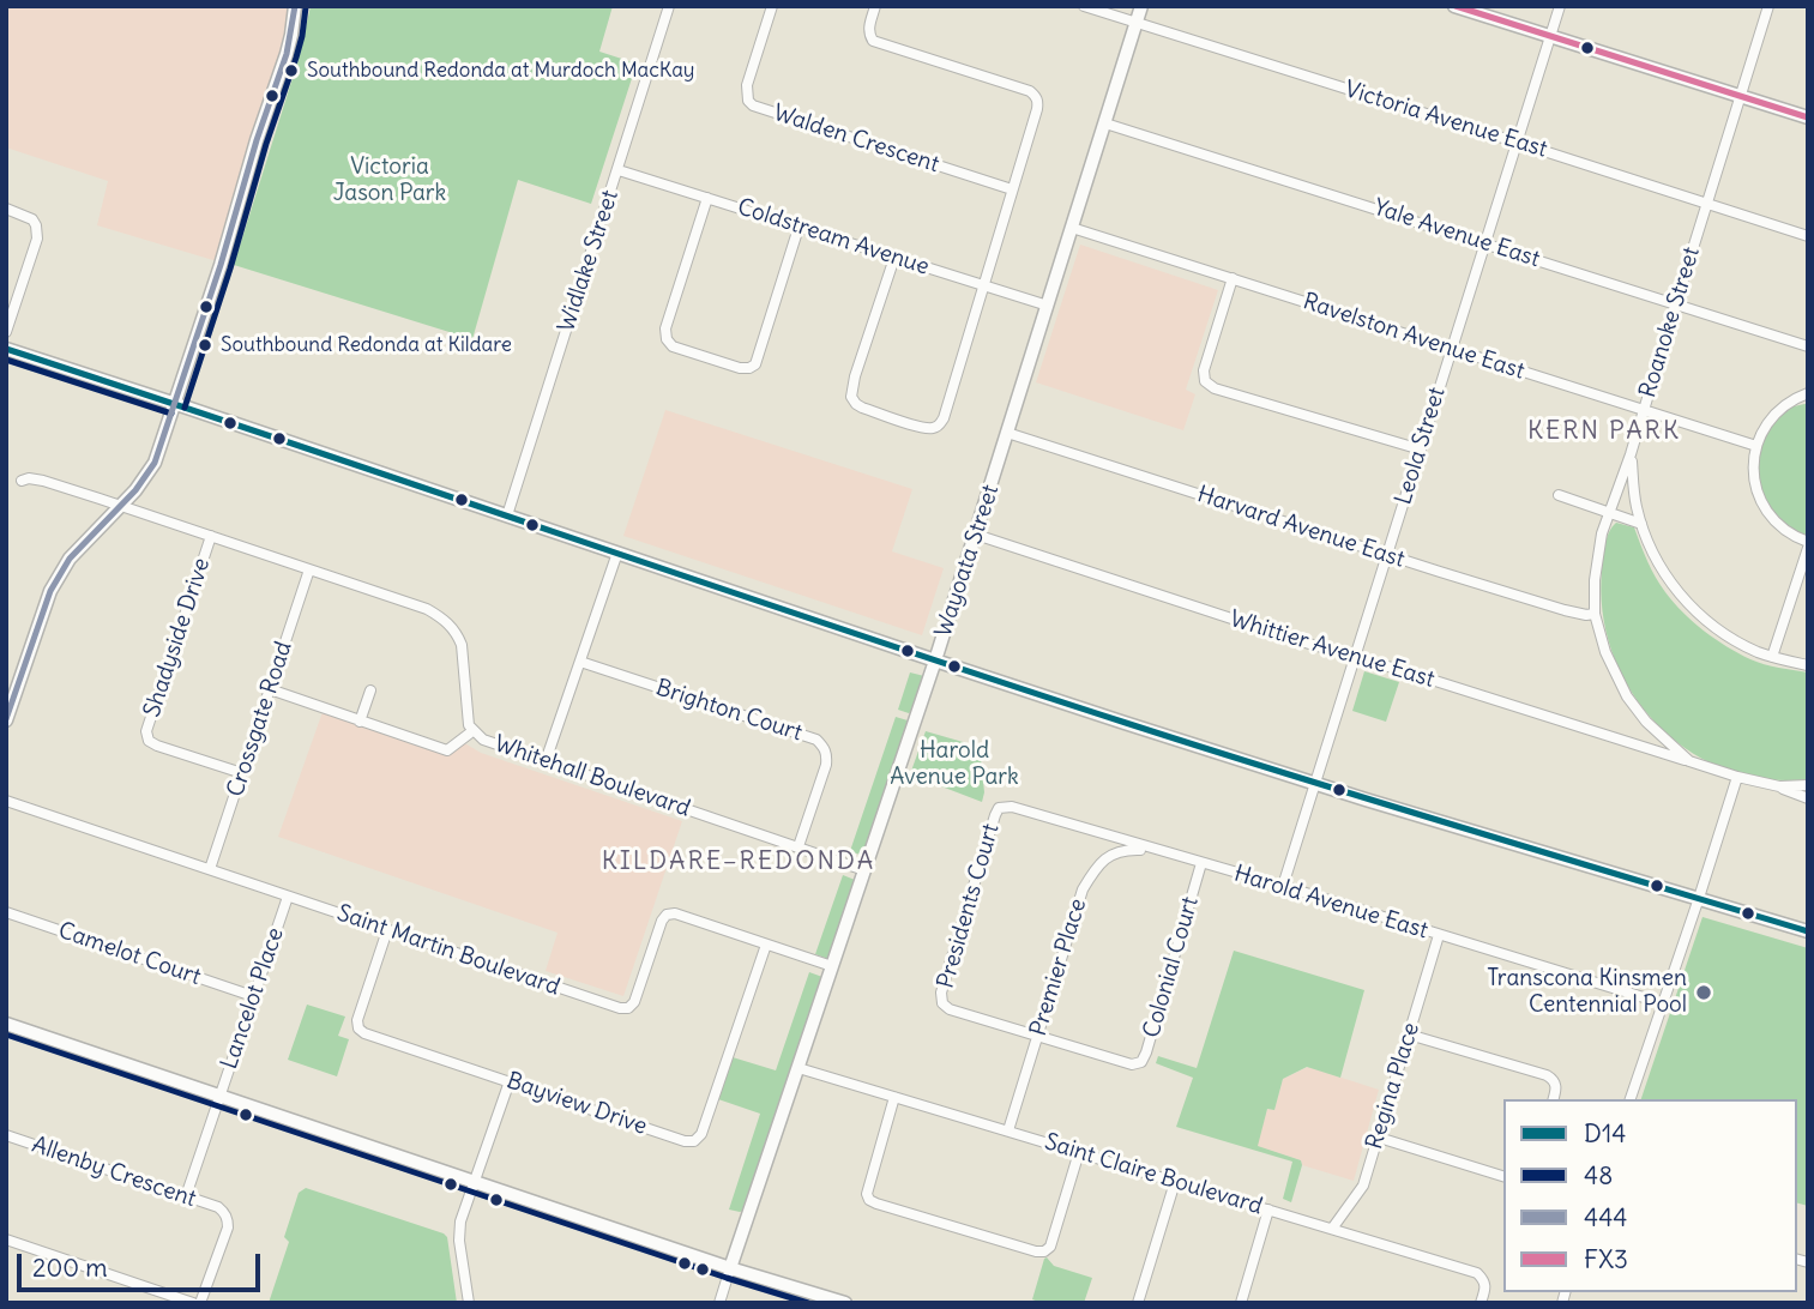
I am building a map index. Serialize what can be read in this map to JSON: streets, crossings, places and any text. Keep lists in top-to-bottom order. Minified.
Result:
{"streets":{"street":["Victoria Avenue East","Walden Crescent","Yale Avenue East","Coldstream Avenue","Widlake Street","Roanoke Street","Ravelston Avenue East","Leola Street","Harvard Avenue East","Wayoata Street","Shadyside Drive","Whittier Avenue East","Brighton Court","Crossgate Road","Whitehall Boulevard","Harold Avenue East","Presidents Court","Saint Martin Boulevard","Camelot Court","Premier Place","Colonial Court","Lancelot Place","Regina Place","Bayview Drive","Allenby Crescent","Saint Claire Boulevard"]},"crossings":[["Victoria Avenue East","Roanoke Street"],["Victoria Avenue East","Leola Street"],["Victoria Avenue East","Wayoata Street"],["Yale Avenue East","Roanoke Street"],["Yale Avenue East","Leola Street"],["Yale Avenue East","Wayoata Street"],["Coldstream Avenue","Widlake Street"],["Coldstream Avenue","Wayoata Street"],["Roanoke Street","Ravelston Avenue East"],["Roanoke Street","Harvard Avenue East"],["Roanoke Street","Whittier Avenue East"],["Ravelston Avenue East","Leola Street"],["Ravelston Avenue East","Wayoata Street"],["Leola Street","Harvard Avenue East"],["Leola Street","Whittier Avenue East"],["Leola Street","Harold Avenue East"],["Harvard Avenue East","Wayoata Street"],["Wayoata Street","Whittier Avenue East"],["Wayoata Street","Whitehall Boulevard"],["Wayoata Street","Saint Martin Boulevard"],["Wayoata Street","Saint Claire Boulevard"],["Shadyside Drive","Crossgate Road"],["Shadyside Drive","Whitehall Boulevard"],["Brighton Court","Whitehall Boulevard"],["Crossgate Road","Whitehall Boulevard"],["Crossgate Road","Saint Martin Boulevard"],["Harold Avenue East","Presidents Court"],["Harold Avenue East","Premier Place"],["Harold Avenue East","Colonial Court"],["Harold Avenue East","Regina Place"],["Presidents Court","Premier Place"],["Presidents Court","Colonial Court"],["Saint Martin Boulevard","Lancelot Place"],["Saint Martin Boulevard","Bayview Drive"],["Camelot Court","Lancelot Place"],["Premier Place","Colonial Court"],["Premier Place","Saint Claire Boulevard"],["Lancelot Place","Allenby Crescent"],["Regina Place","Saint Claire Boulevard"]],"districts":["KERN PARK","KILDARE–REDONDA"],"parks":["Victoria Jason Park","Harold Avenue Park"],"places":["Southbound Redonda at Murdoch MacKay","Southbound Redonda at Kildare","Transcona Kinsmen Centennial Pool"],"lines":["transit line 444","transit line FX3","transit line 48","transit line D14"],"legend":["D14","48","444","FX3"],"scale_bar":"200 m"}
